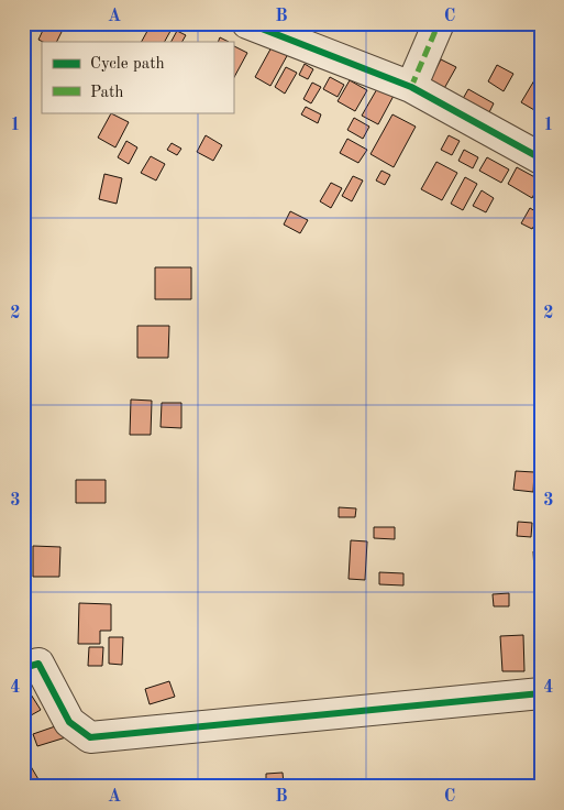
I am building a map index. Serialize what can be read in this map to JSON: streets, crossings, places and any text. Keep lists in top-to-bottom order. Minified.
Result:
{"legend":["Cycle path","Path"],"grid":{"columns":["A","B","C"],"rows":["1","2","3","4"]}}
